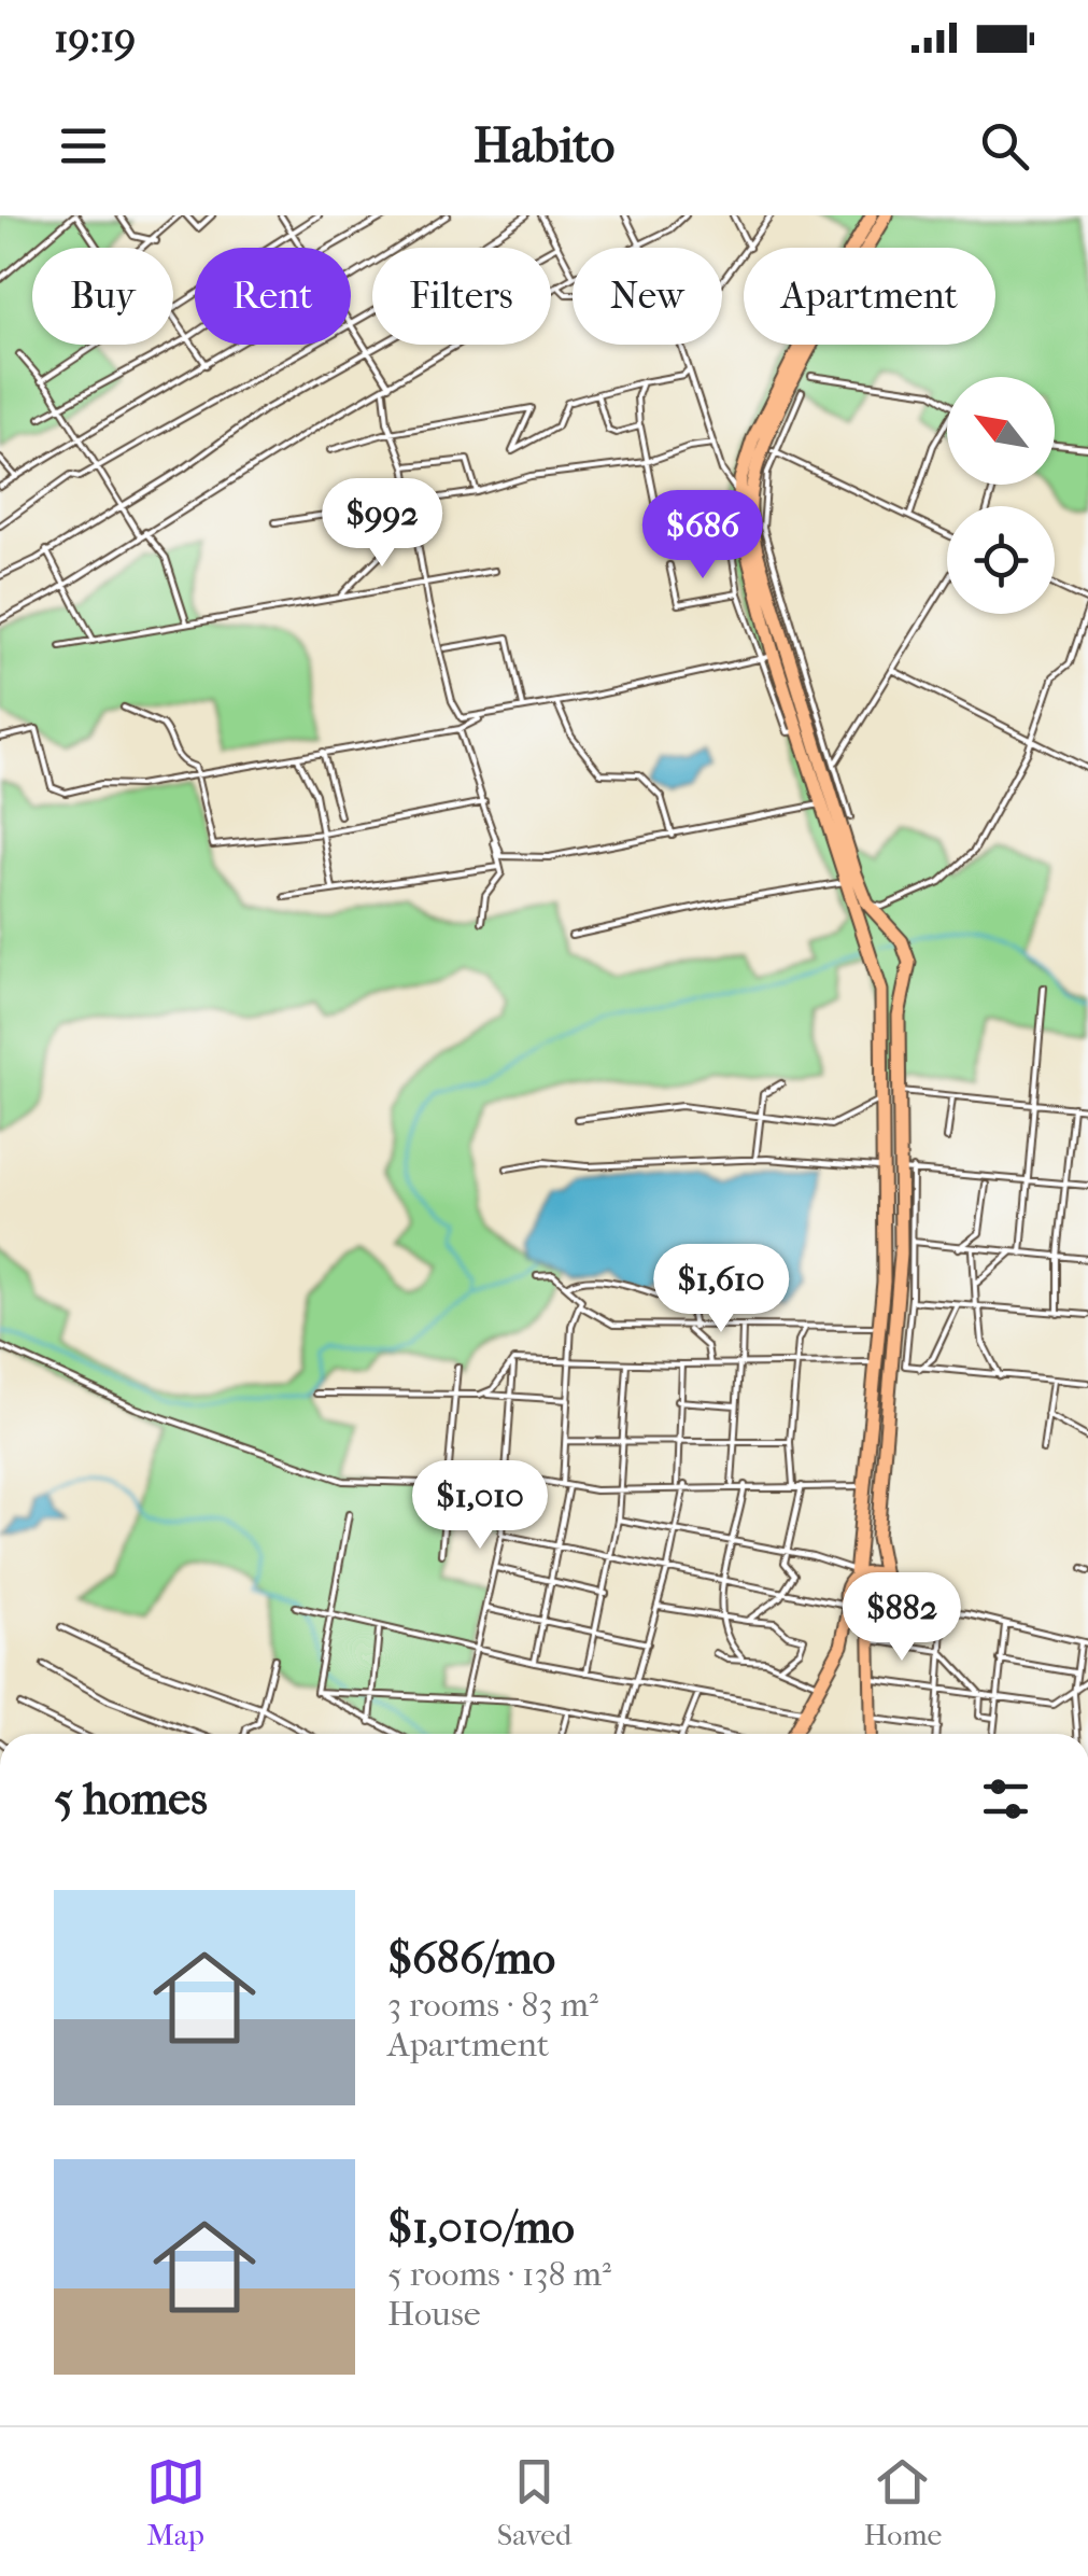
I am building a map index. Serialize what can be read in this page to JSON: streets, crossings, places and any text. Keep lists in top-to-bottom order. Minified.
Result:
{"north":"top left","page":{"status":"19:19","header":"Habito","chip":["Buy","Rent","Filters","New","Apartment"],"price":["$992","$686","$1,610","$1,010","$882"],"heading":"5 homes","list":[{"name":"$686/mo","note":"3 rooms · 83 m² · Apartment"},{"name":"$1,010/mo","note":"5 rooms · 138 m² · House"}],"tabs":["Map","Saved","Home"]}}
